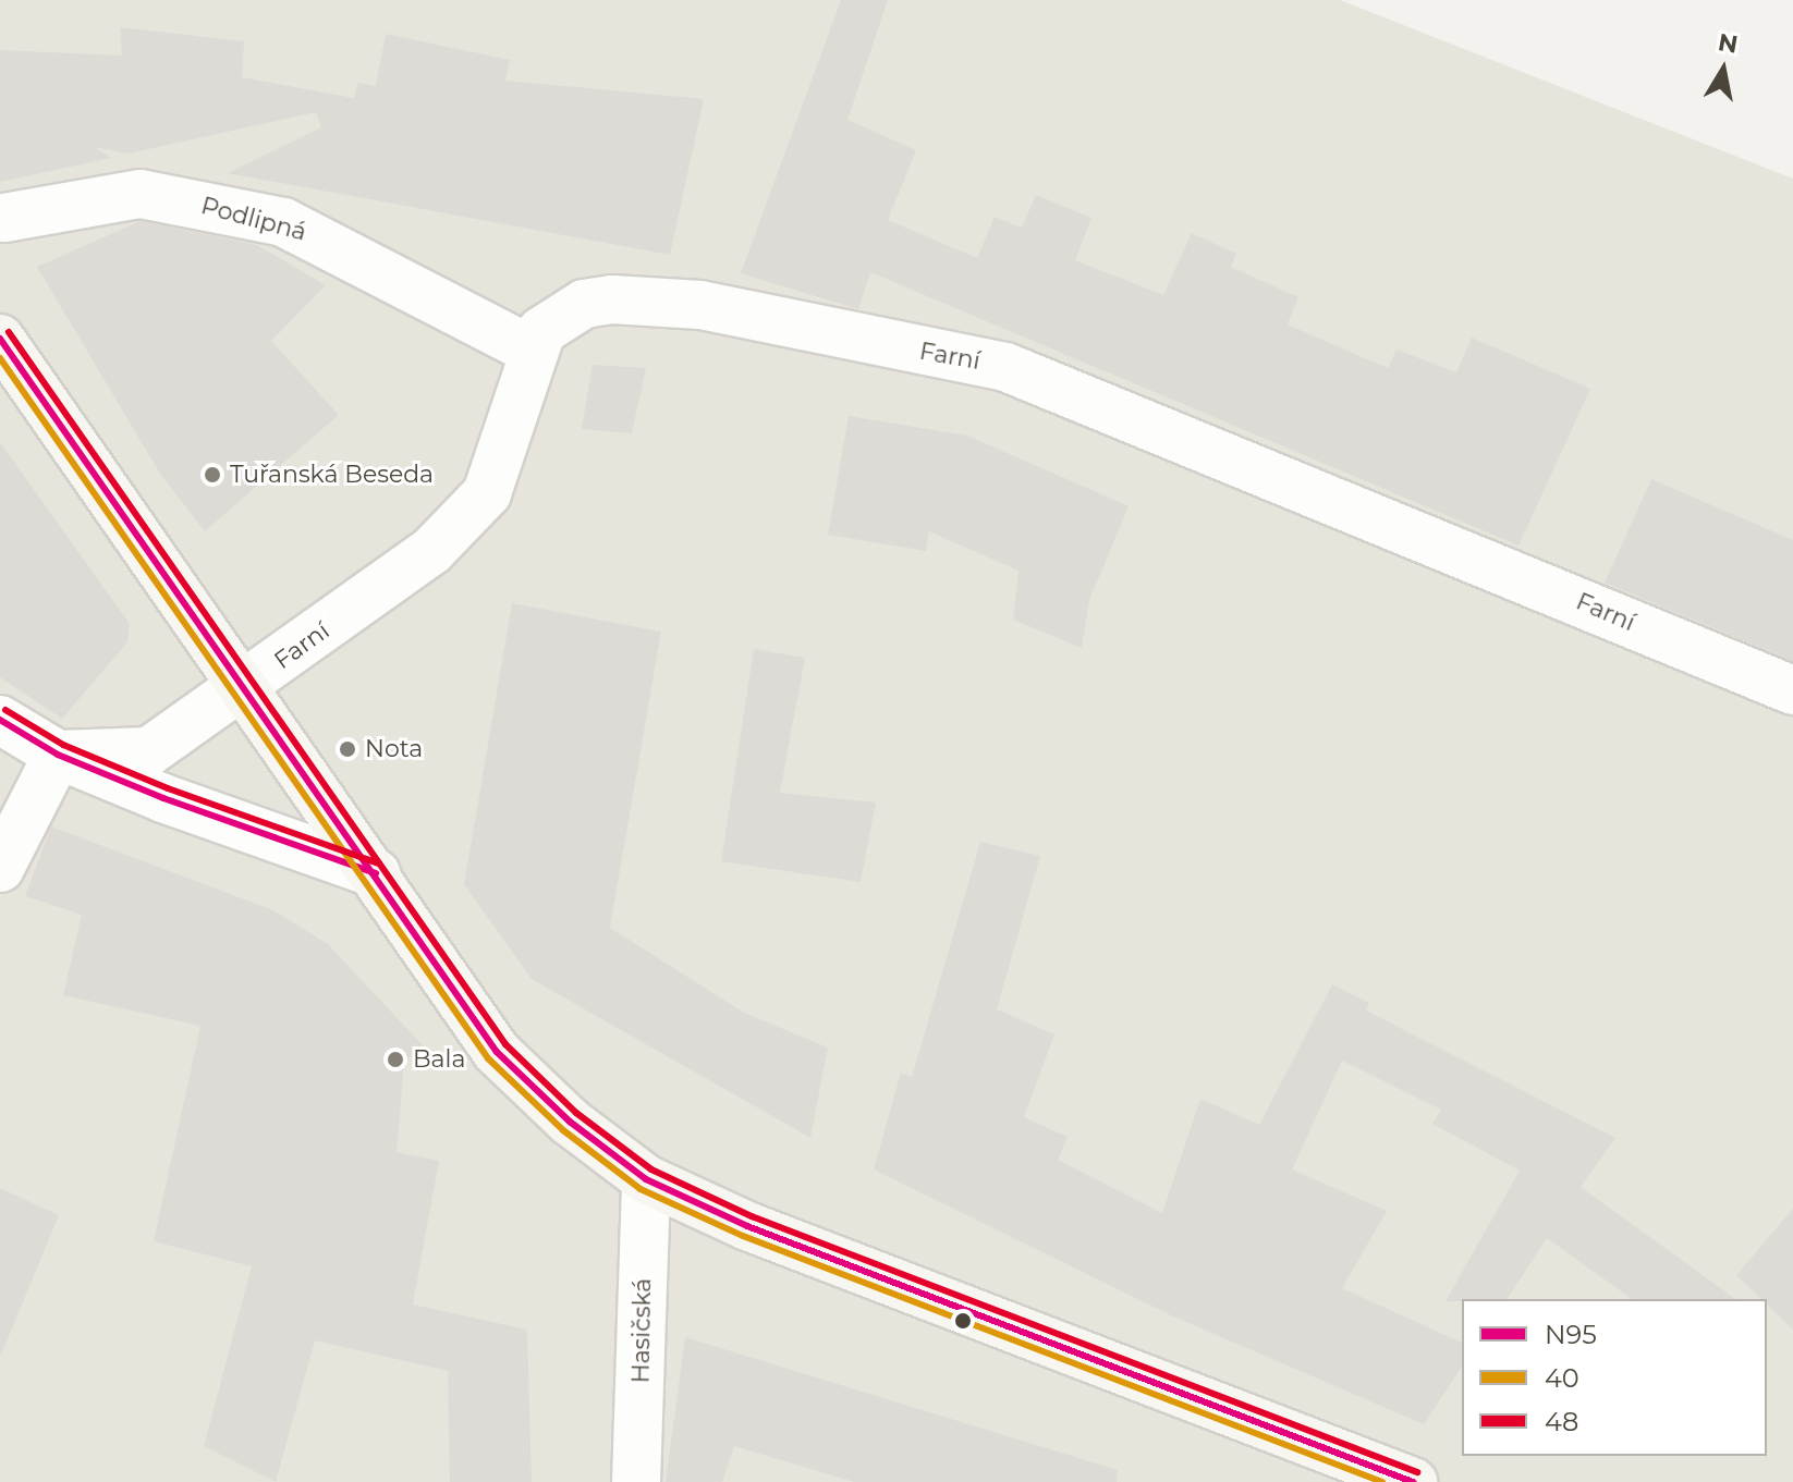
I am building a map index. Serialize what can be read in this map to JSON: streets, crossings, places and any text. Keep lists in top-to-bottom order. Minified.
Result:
{"streets":{"street":["Podlipná","Farní","Hasičská"]},"crossings":[["Podlipná","Farní"]],"places":["Tuřanská Beseda","Nota","Bala"],"lines":["transit line 48","transit line N95","transit line 40"],"legend":["N95","40","48"],"north":"top"}
